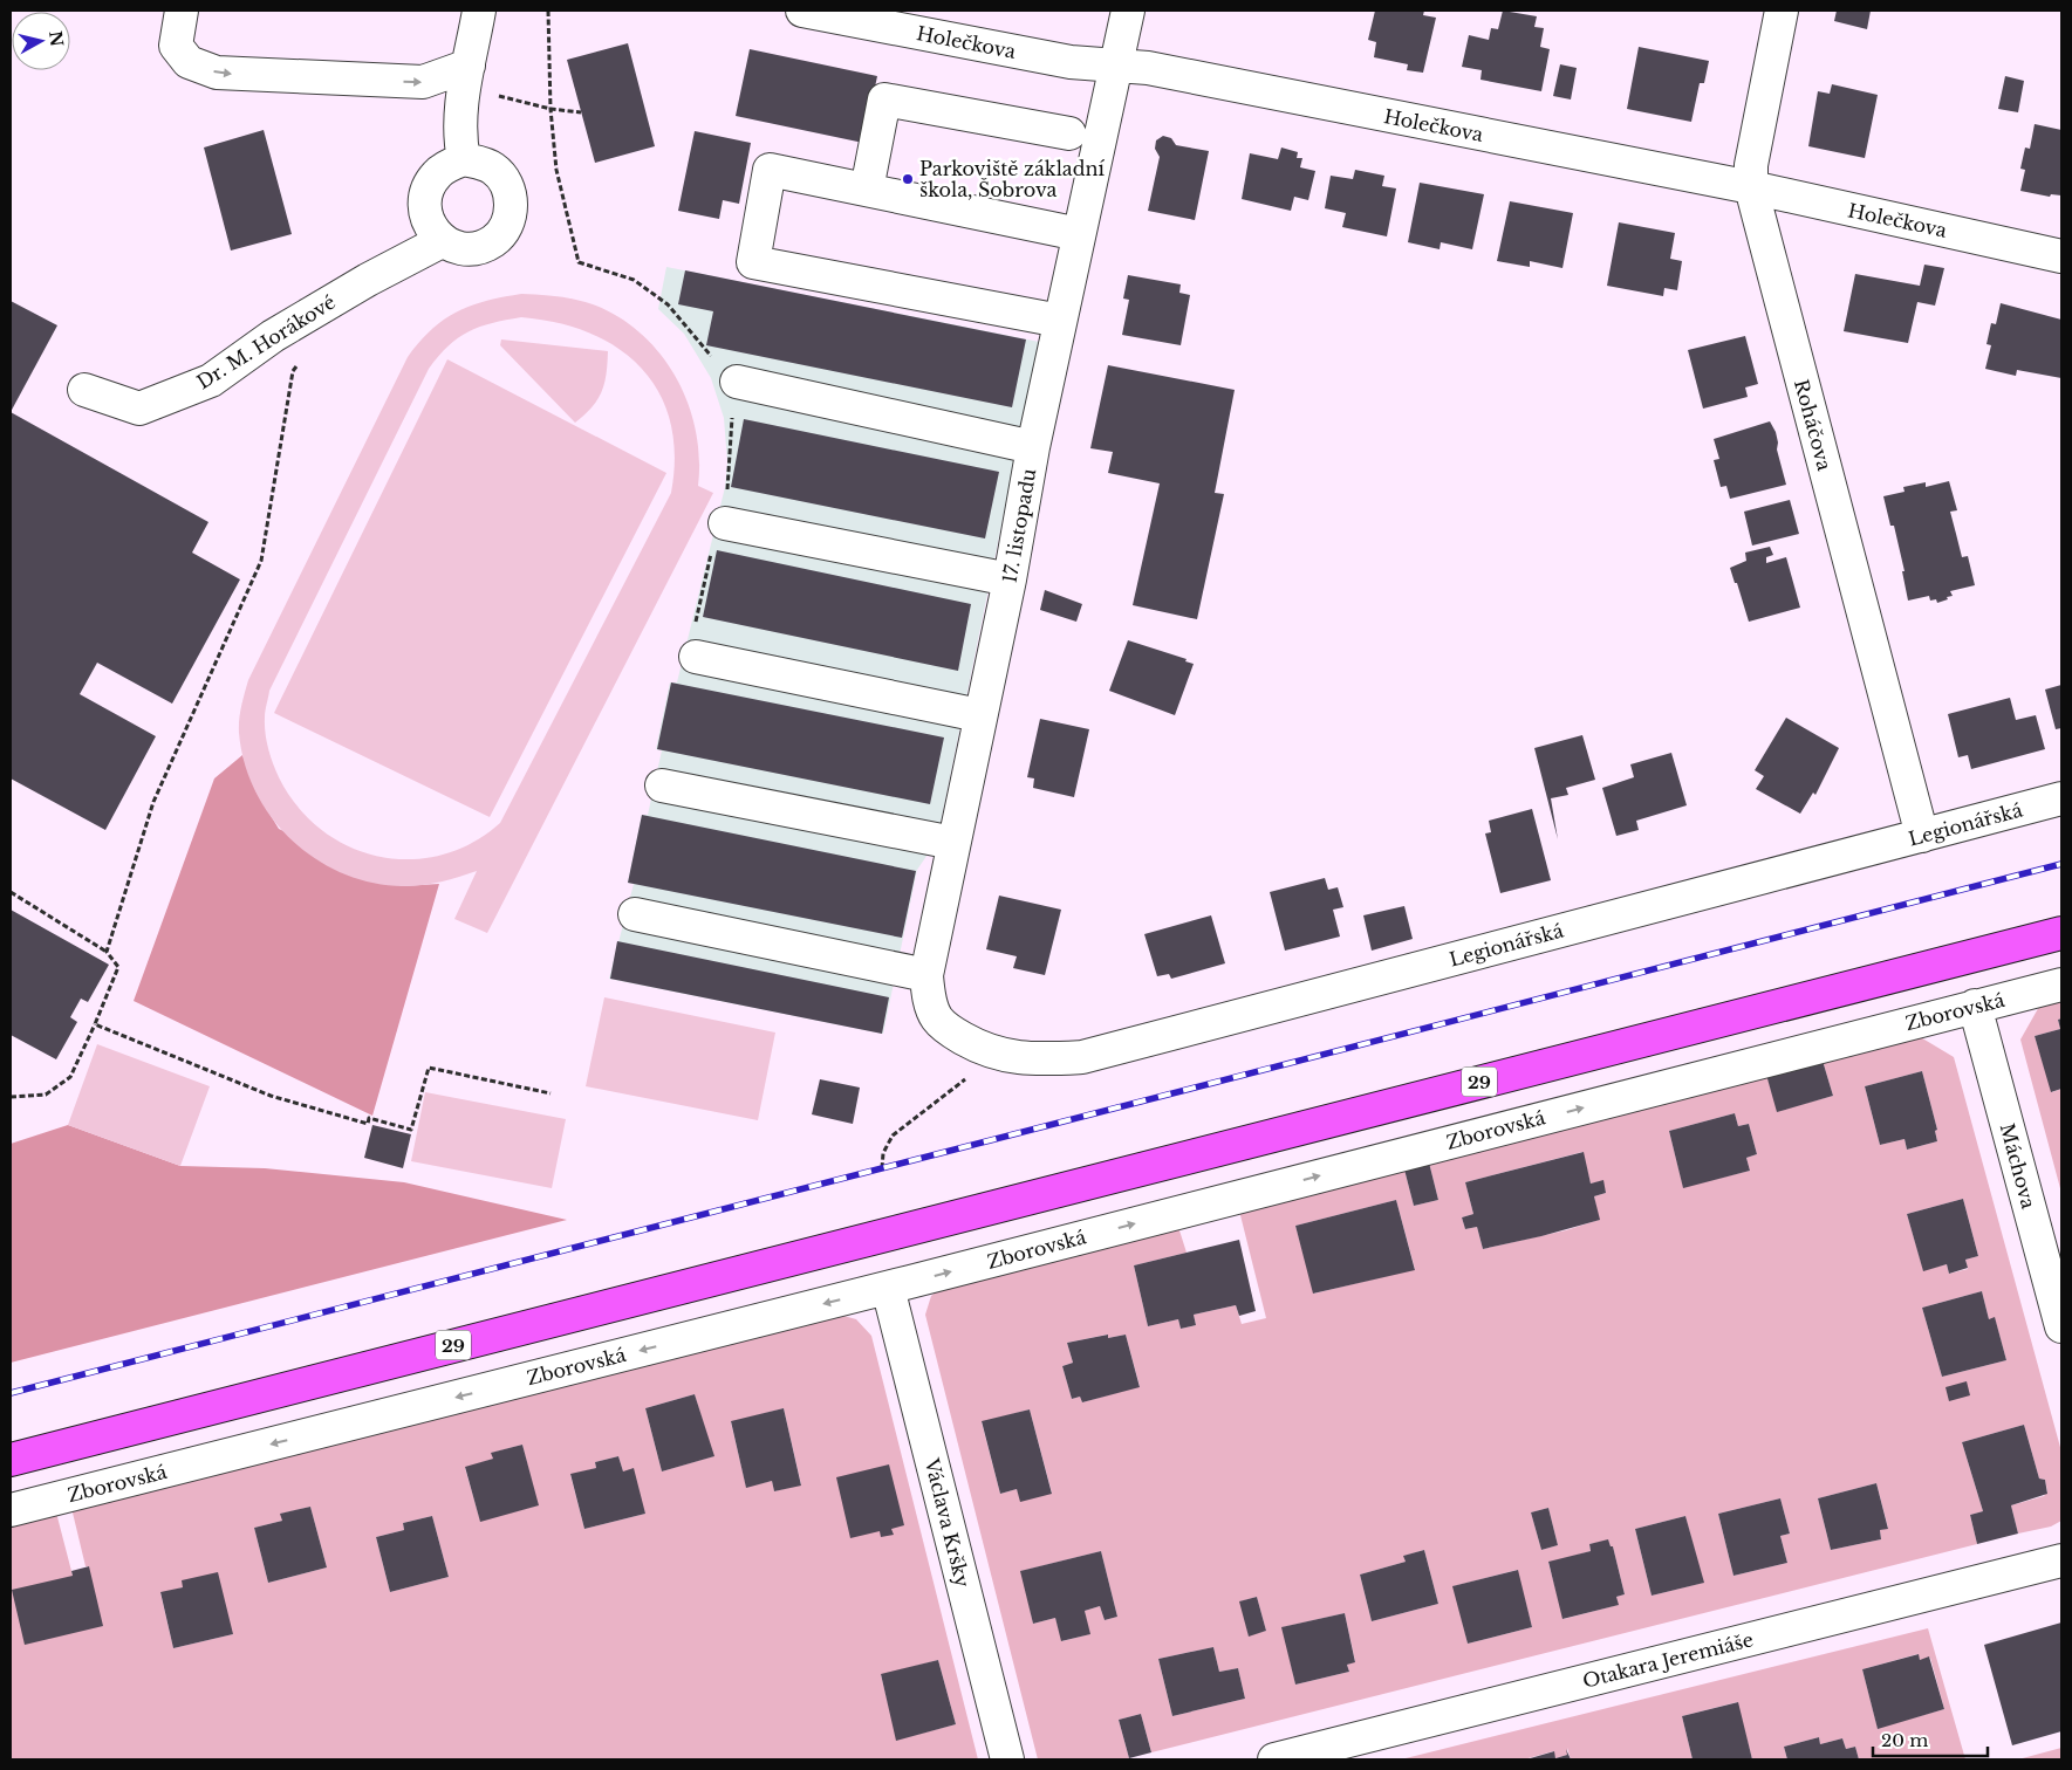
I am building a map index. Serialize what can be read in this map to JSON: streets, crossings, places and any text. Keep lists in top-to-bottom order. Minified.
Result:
{"streets":{"main road":["29"],"street":["Holečkova","Dr. M. Horákové","Roháčova","17. listopadu","Legionářská","Zborovská","Máchova","Václava Kršky","Otakara Jeremiáše"]},"crossings":[["Holečkova","Roháčova"],["Holečkova","17. listopadu"],["Roháčova","Legionářská"],["17. listopadu","Legionářská"],["Zborovská","Máchova"],["Zborovská","Václava Kršky"]],"places":["Parkoviště základní škola, Šobrova"],"scale_bar":"20 m","north":"right"}
